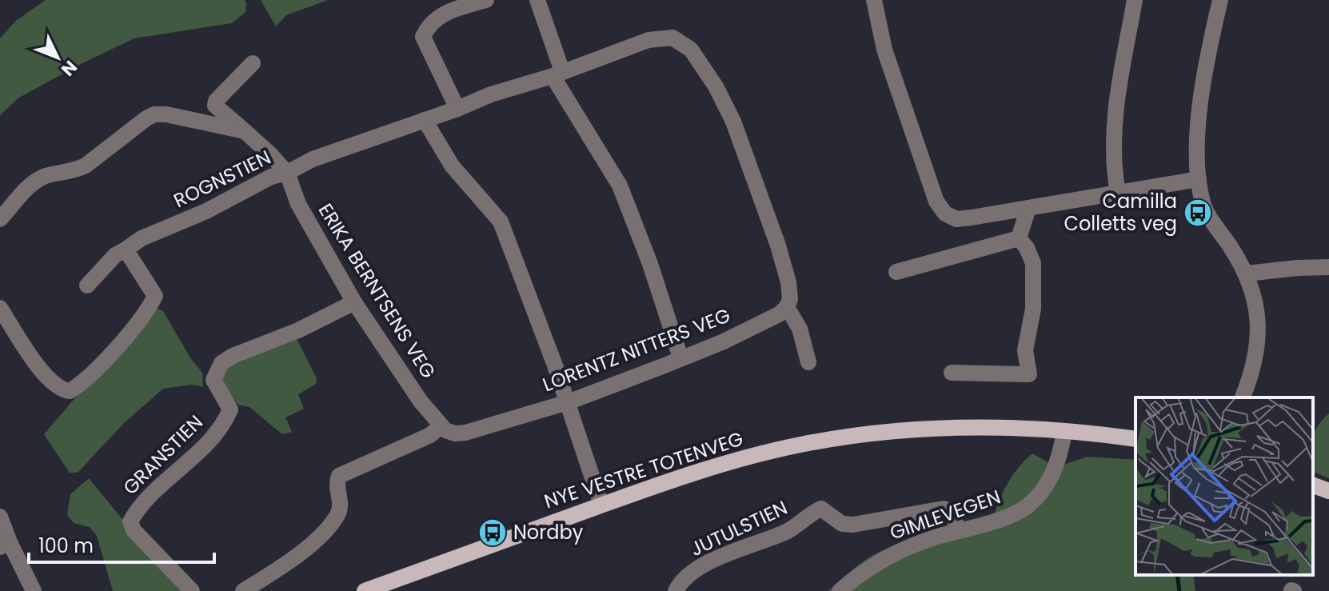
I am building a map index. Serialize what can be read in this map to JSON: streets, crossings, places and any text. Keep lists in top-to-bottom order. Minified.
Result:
{"streets":{"main road":["NYE VESTRE TOTENVEG"],"street":["ROGNSTIEN","ERIKA BERNTSENS VEG","LORENTZ NITTERS VEG","GRANSTIEN","GIMLEVEGEN","JUTULSTIEN"]},"crossings":[["ROGNSTIEN","ERIKA BERNTSENS VEG"],["ERIKA BERNTSENS VEG","LORENTZ NITTERS VEG"],["ERIKA BERNTSENS VEG","GRANSTIEN"],["NYE VESTRE TOTENVEG","GIMLEVEGEN"],["GIMLEVEGEN","JUTULSTIEN"]],"places":{"bus stop":["Camilla Colletts veg","Nordby"]},"scale_bar":"100 m","north":"bottom right"}
